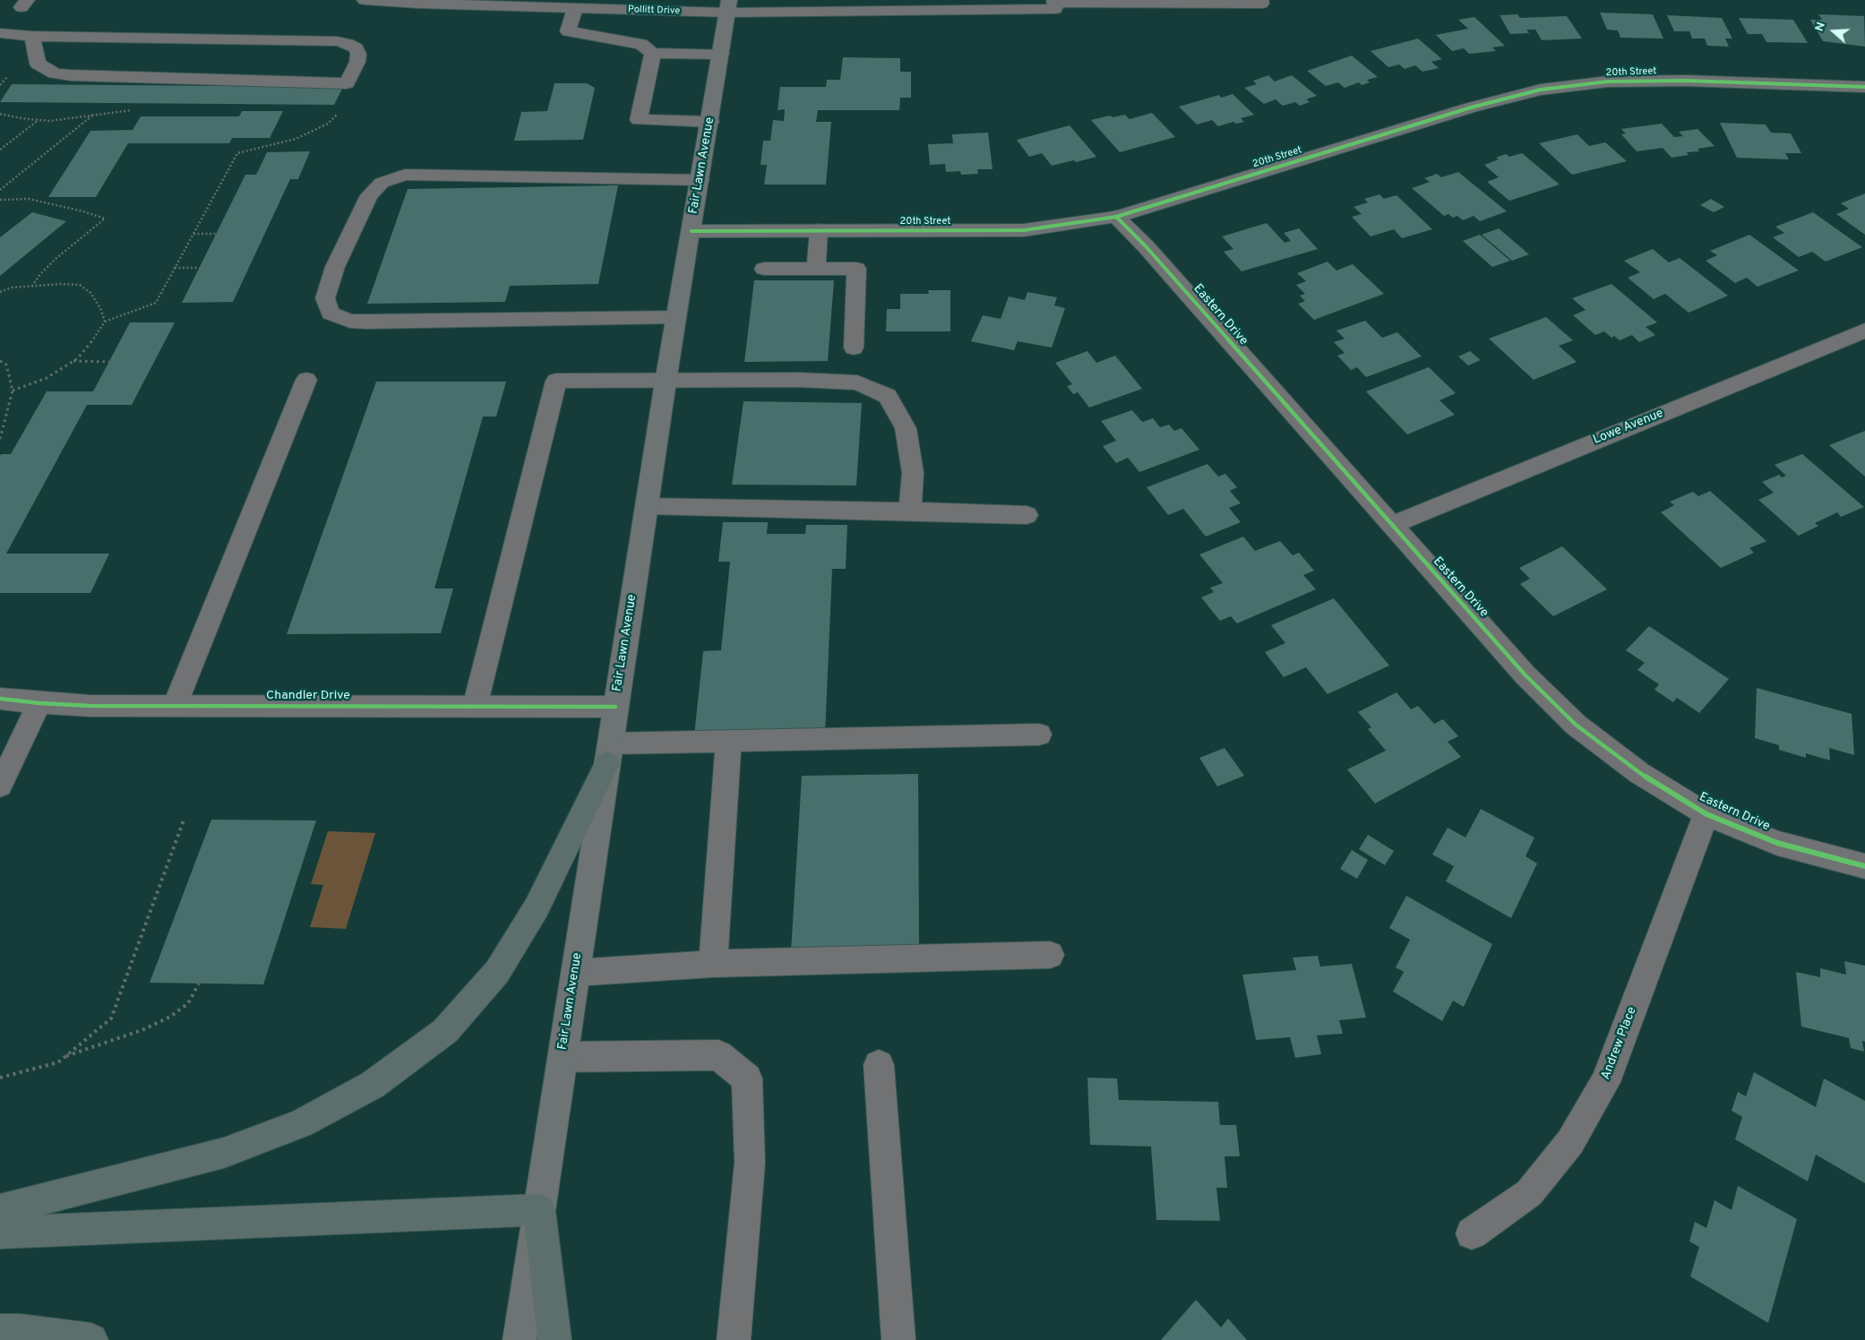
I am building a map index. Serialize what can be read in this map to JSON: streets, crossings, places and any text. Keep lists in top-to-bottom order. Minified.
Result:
{"streets":{"main road":["20th Street","Fair Lawn Avenue"],"street":["Pollitt Drive","Eastern Drive","Lowe Avenue","Chandler Drive","Andrew Place"]},"crossings":[["Pollitt Drive","Fair Lawn Avenue"],["20th Street","Fair Lawn Avenue"],["20th Street","Eastern Drive"],["Fair Lawn Avenue","Chandler Drive"],["Eastern Drive","Lowe Avenue"],["Eastern Drive","Andrew Place"]],"north":"left"}
